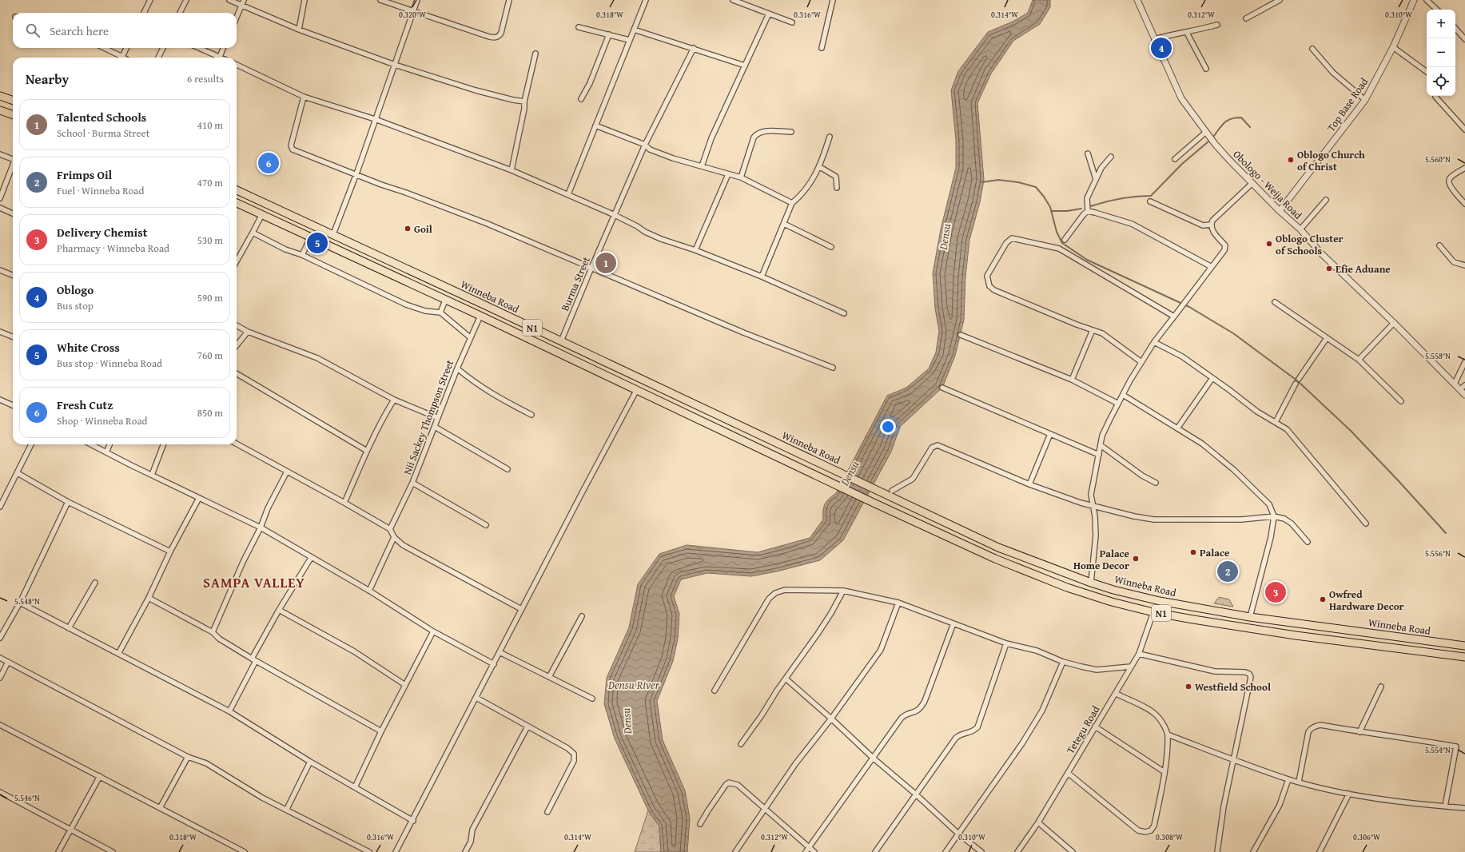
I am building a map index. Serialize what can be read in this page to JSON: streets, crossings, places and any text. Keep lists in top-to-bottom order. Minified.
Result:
{"streets":{"highway":["Winneba Road","N1"],"street":["Top Base Road","Obologo - Weija Road","Burma Street","Nii Sackey Thompson Street","Tetegu Road"]},"crossings":[["Top Base Road","Obologo - Weija Road"],["Burma Street","Winneba Road"],["Winneba Road","Nii Sackey Thompson Street"],["Winneba Road","Tetegu Road"]],"districts":["SAMPA VALLEY"],"water":["Densu","Densu River"],"places":["Oblogo Church of Christ","Goil","Oblogo Cluster of Schools","Efie Aduane","Palace","Palace Home Decor","Owfred Hardware Decor","Westfield School"],"page":{"map_buttons":["+","−"],"search":"Search here","pins":["4","6","5","1","2","3"],"heading":["Nearby","6 results"],"list":[{"mark":"1","name":"Talented Schools","note":"School · Burma Street","value":"410 m"},{"mark":"2","name":"Frimps Oil","note":"Fuel · Winneba Road","value":"470 m"},{"mark":"3","name":"Delivery Chemist","note":"Pharmacy · Winneba Road","value":"530 m"},{"mark":"4","name":"Oblogo","note":"Bus stop","value":"590 m"},{"mark":"5","name":"White Cross","note":"Bus stop · Winneba Road","value":"760 m"},{"mark":"6","name":"Fresh Cutz","note":"Shop · Winneba Road","value":"850 m"}]},"coordinates":["0.320°W","0.318°W","0.316°W","0.314°W","0.312°W","0.310°W","5.560°N","5.558°N","5.556°N","5.548°N","5.554°N","5.546°N","0.308°W","0.306°W"]}
